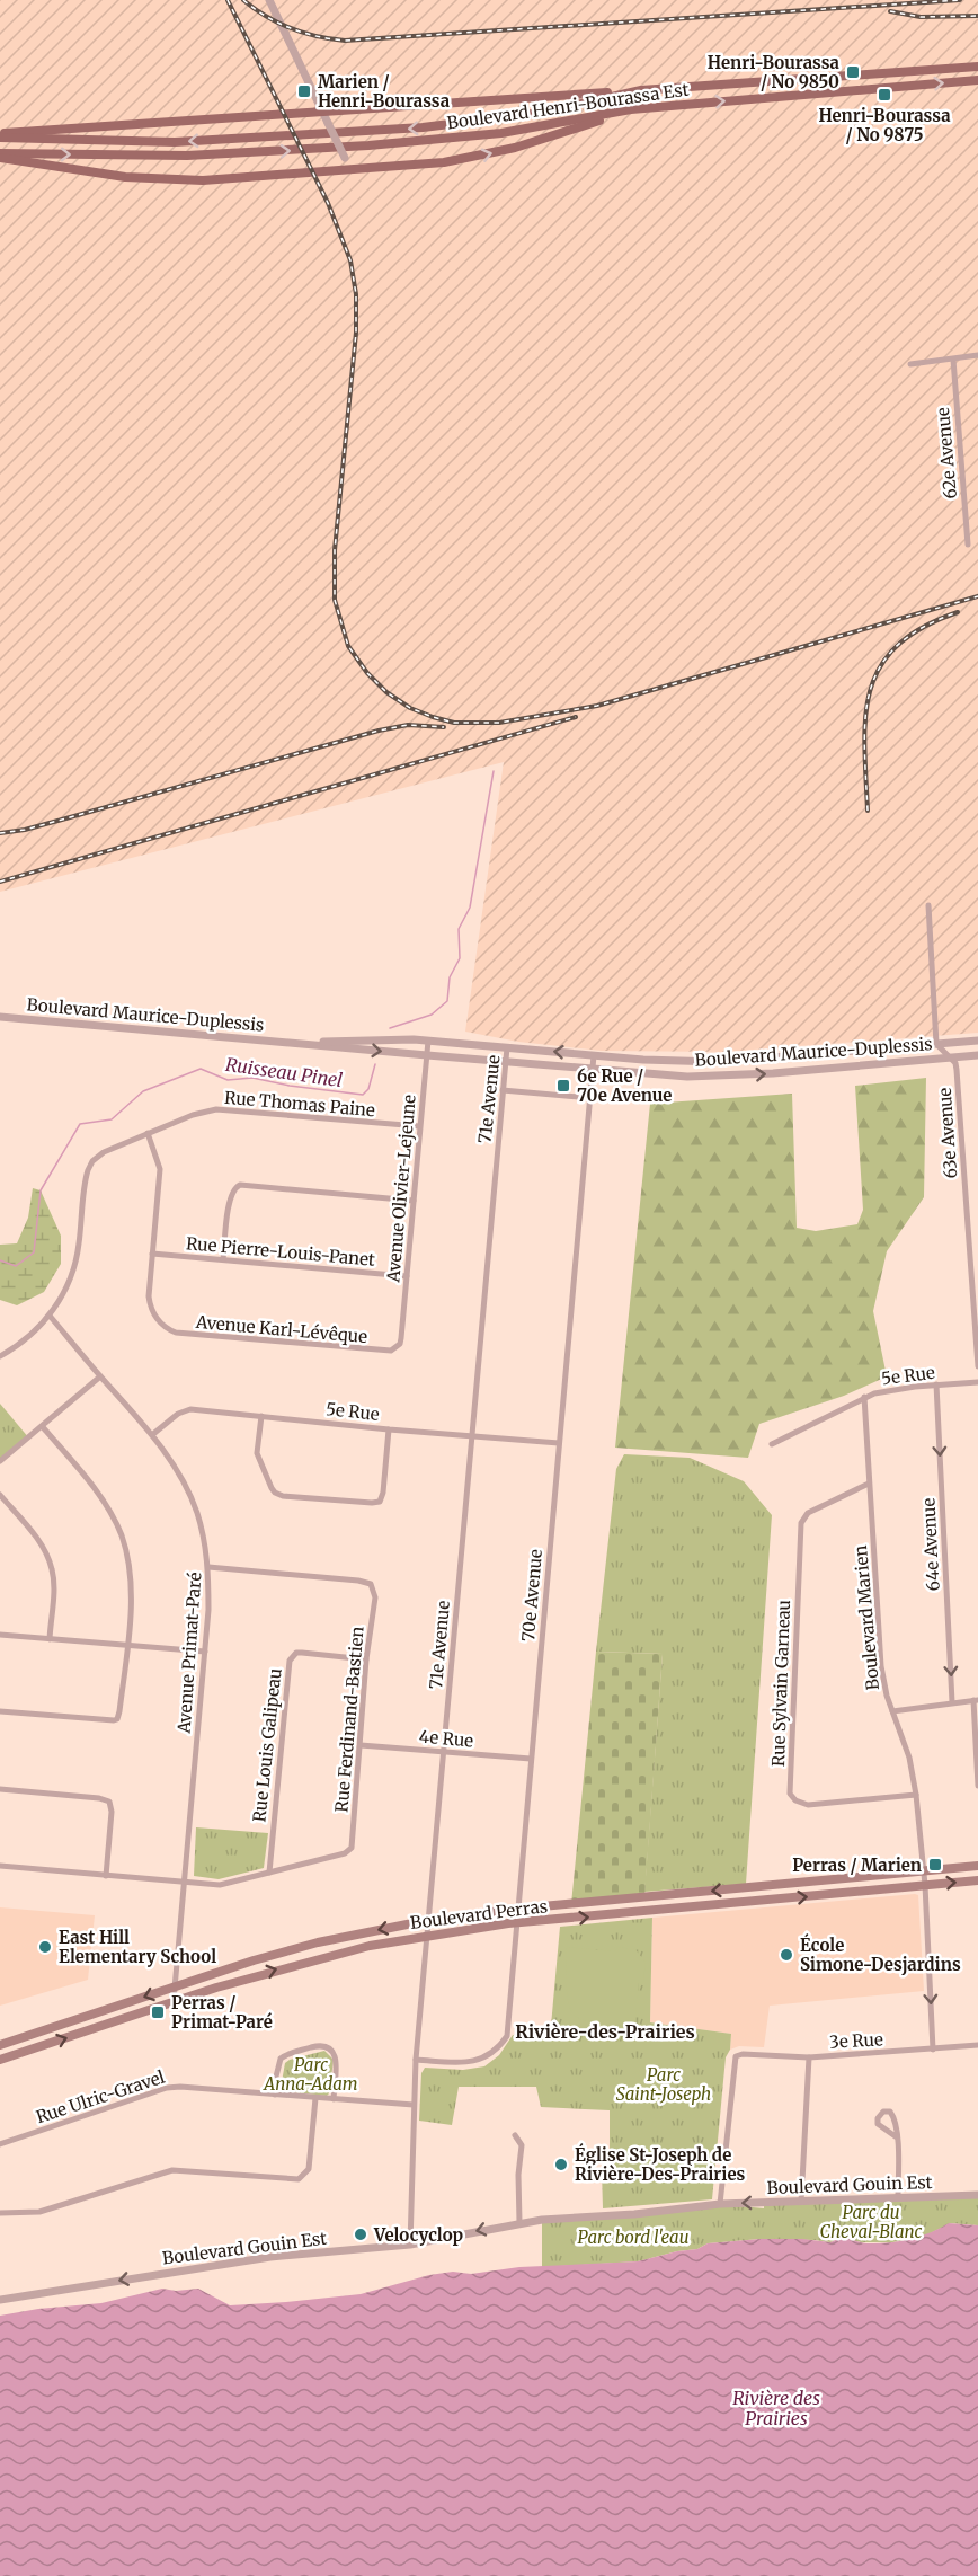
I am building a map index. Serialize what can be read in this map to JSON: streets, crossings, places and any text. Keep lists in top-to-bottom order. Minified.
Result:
{"streets":{"main road":["Boulevard Henri-Bourassa Est","Boulevard Perras"],"street":["62e Avenue","Boulevard Maurice-Duplessis","71e Avenue","Rue Thomas Paine","63e Avenue","Avenue Olivier-Lejeune","Rue Pierre-Louis-Panet","Avenue Karl-Lévêque","5e Rue","64e Avenue","70e Avenue","Boulevard Marien","Avenue Primat-Paré","Rue Sylvain Garneau","Rue Ferdinand-Bastien","4e Rue","Rue Louis Galipeau","3e Rue","Rue Ulric-Gravel","Boulevard Gouin Est"]},"crossings":[["Boulevard Maurice-Duplessis","71e Avenue"],["Boulevard Maurice-Duplessis","63e Avenue"],["Boulevard Maurice-Duplessis","Avenue Olivier-Lejeune"],["Boulevard Maurice-Duplessis","70e Avenue"],["71e Avenue","5e Rue"],["71e Avenue","70e Avenue"],["71e Avenue","4e Rue"],["71e Avenue","Boulevard Perras"],["71e Avenue","Rue Ulric-Gravel"],["71e Avenue","Boulevard Gouin Est"],["Rue Thomas Paine","Avenue Olivier-Lejeune"],["Rue Thomas Paine","Avenue Primat-Paré"],["Avenue Olivier-Lejeune","Rue Pierre-Louis-Panet"],["Avenue Olivier-Lejeune","Avenue Karl-Lévêque"],["Rue Pierre-Louis-Panet","Avenue Karl-Lévêque"],["5e Rue","64e Avenue"],["5e Rue","70e Avenue"],["5e Rue","Boulevard Marien"],["5e Rue","Avenue Primat-Paré"],["70e Avenue","4e Rue"],["70e Avenue","Boulevard Perras"],["Boulevard Marien","Rue Sylvain Garneau"],["Boulevard Marien","Boulevard Perras"],["Boulevard Marien","3e Rue"],["Avenue Primat-Paré","Rue Ferdinand-Bastien"],["Avenue Primat-Paré","Boulevard Perras"],["Rue Ferdinand-Bastien","4e Rue"],["Rue Ferdinand-Bastien","Rue Louis Galipeau"],["3e Rue","Boulevard Gouin Est"]],"one_way":["64e Avenue","Boulevard Gouin Est"],"districts":["Rivière-des-Prairies"],"water":["Ruisseau Pinel","Rivière des Prairies"],"parks":["Parc Anna-Adam","Parc Saint-Joseph","Parc du Cheval-Blanc","Parc bord l'eau"],"places":{"transit":["Henri-Bourassa / No 9850","Marien / Henri-Bourassa","Henri-Bourassa / No 9875","6e Rue / 70e Avenue","Perras / Marien","Perras / Primat-Paré"],"other":["East Hill Elementary School","École Simone-Desjardins","Église St-Joseph de Rivière-Des-Prairies","Velocyclop"]}}
